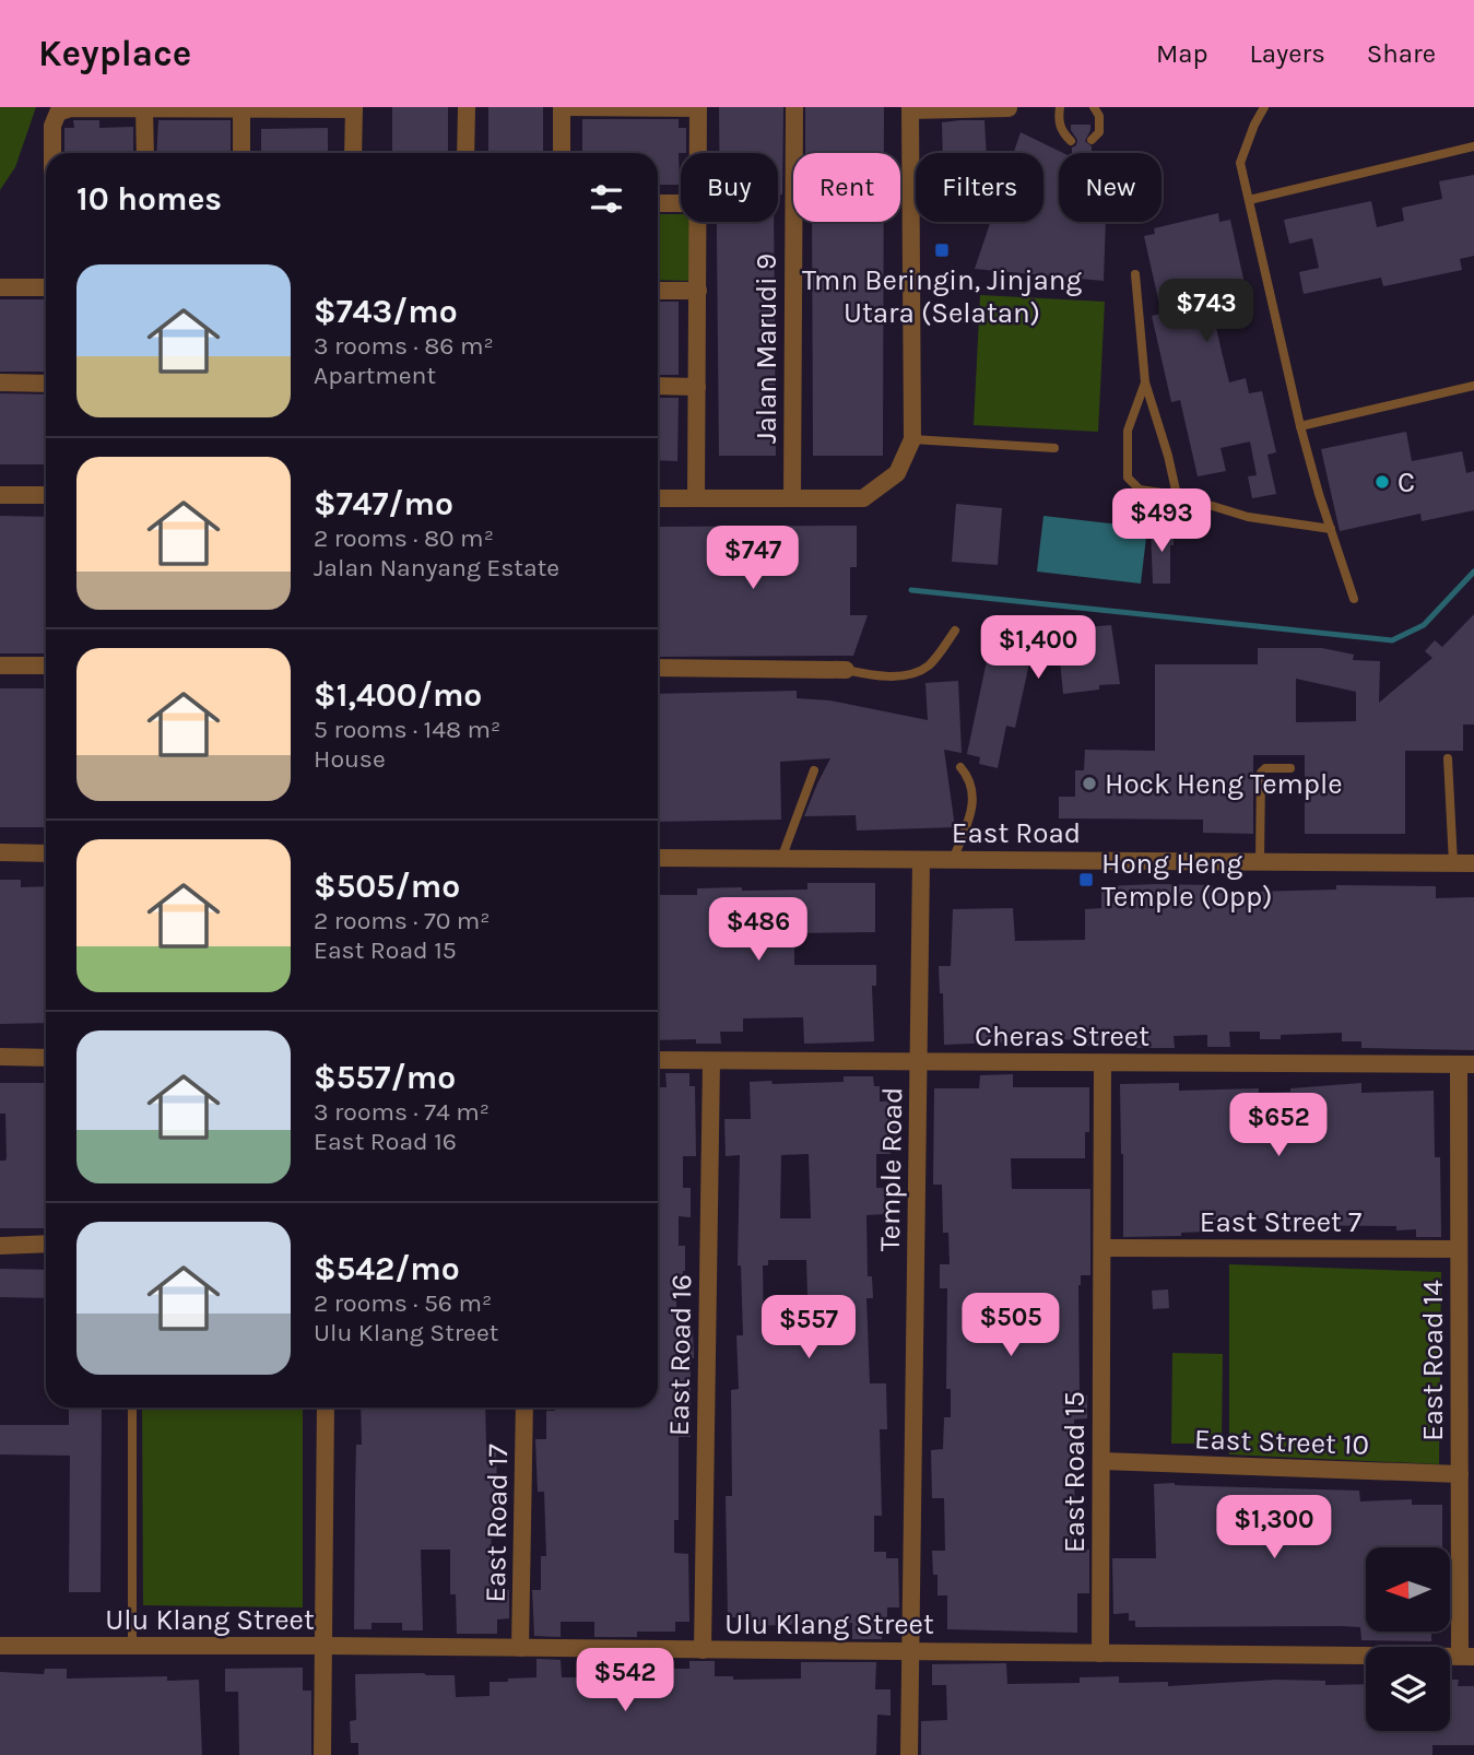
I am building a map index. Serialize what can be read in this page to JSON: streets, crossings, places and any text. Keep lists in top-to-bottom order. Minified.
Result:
{"streets":{"street":["Jalan Marudi 9","East Road","Cheras Street","Temple Road","East Street 7","East Road 16","East Road 14","East Street 10","East Road 15","East Road 17","Ulu Klang Street"]},"crossings":[["East Road","Temple Road"],["Cheras Street","Temple Road"],["Cheras Street","East Road 16"],["Cheras Street","East Road 14"],["Cheras Street","East Road 15"],["Temple Road","Ulu Klang Street"],["East Street 7","East Road 14"],["East Street 7","East Road 15"],["East Road 16","Ulu Klang Street"],["East Road 14","East Street 10"],["East Road 14","Ulu Klang Street"],["East Street 10","East Road 15"],["East Road 15","Ulu Klang Street"],["East Road 17","Ulu Klang Street"]],"places":{"transit":["Tmn Beringin, Jinjang Utara (Selatan)","Hong Heng Temple (Opp)"],"other":["C","Hock Heng Temple"]},"north":"left","page":{"header":"Keyplace","nav":["Map","Layers","Share"],"chip":["Buy","Rent","Filters","New"],"heading":"10 homes","list":[{"name":"$743/mo","note":"3 rooms · 86 m² · Apartment"},{"name":"$747/mo","note":"2 rooms · 80 m² · Jalan Nanyang Estate"},{"name":"$1,400/mo","note":"5 rooms · 148 m² · House"},{"name":"$505/mo","note":"2 rooms · 70 m² · East Road 15"},{"name":"$557/mo","note":"3 rooms · 74 m² · East Road 16"},{"name":"$542/mo","note":"2 rooms · 56 m² · Ulu Klang Street"}],"price":["$743","$493","$747","$1,400","$486","$652","$505","$557","$1,300","$542"]}}
